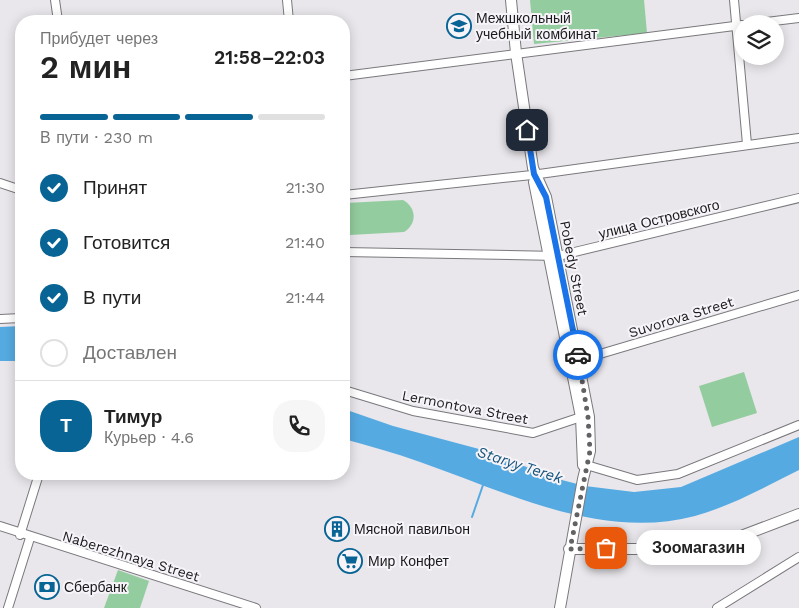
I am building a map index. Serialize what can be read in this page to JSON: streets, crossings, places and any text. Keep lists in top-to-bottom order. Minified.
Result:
{"streets":{"main road":["Pobedy Street"],"street":["улица Островского","Suvorova Street","Lermontova Street","Naberezhnaya Street"]},"crossings":[["улица Островского","Pobedy Street"],["Pobedy Street","Suvorova Street"],["Pobedy Street","Lermontova Street"]],"water":["Staryy Terek"],"places":{"school or university":["Межшкольный учебный комбинат"],"building":["Мясной павильон"],"other":["Зоомагазин"],"supermarket":["Мир Конфет"],"bank":["Сбербанк"]},"page":{"heading":["2 мин","Прибудет через","21:58–22:03"],"panel":["Тимур","Курьер · 4.6"],"bar":"В пути · 230 m","list":[["Принят","21:30"],["Готовится","21:40"],["В пути","21:44"],"Доставлен"],"round":"Т","bubble":"Зоомагазин"}}
